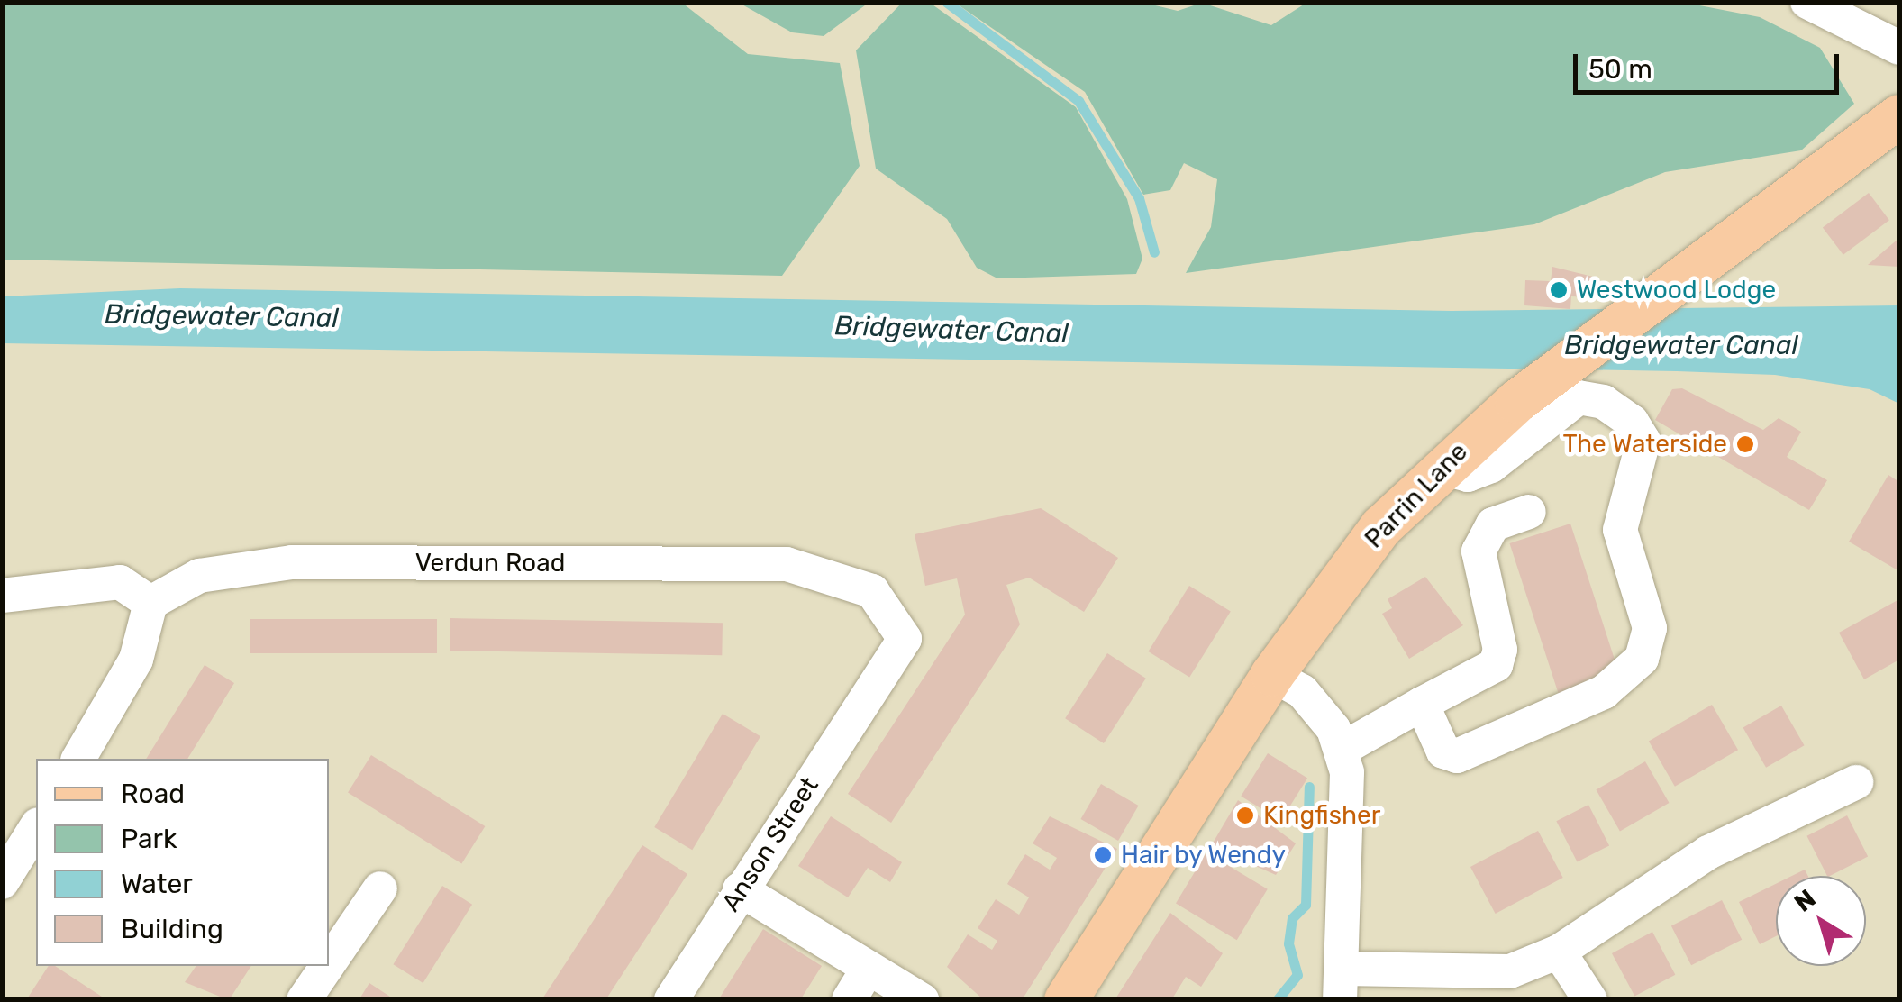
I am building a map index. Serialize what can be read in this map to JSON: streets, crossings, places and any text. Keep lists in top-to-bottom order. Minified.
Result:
{"streets":{"main road":["Parrin Lane"],"street":["Verdun Road","Anson Street"]},"crossings":[["Verdun Road","Anson Street"]],"water":["Bridgewater Canal"],"places":["Westwood Lodge","The Waterside","Kingfisher","Hair by Wendy"],"legend":["Road","Park","Water","Building"],"scale_bar":"50 m","north":"top left"}
